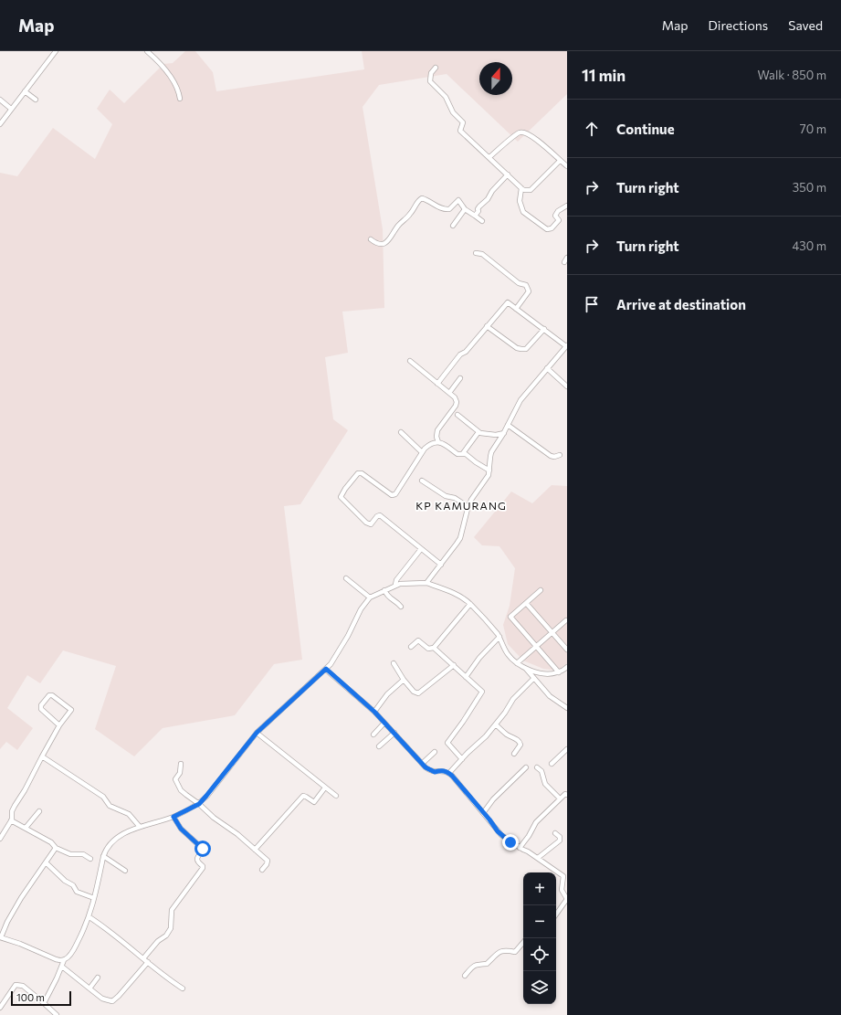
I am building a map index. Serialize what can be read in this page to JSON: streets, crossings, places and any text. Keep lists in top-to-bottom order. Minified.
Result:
{"districts":["KP KAMURANG"],"scale_bar":"100 m","north":"top","page":{"header":"Map","nav":["Map","Directions","Saved"],"heading":["11 min","Walk · 850 m"],"list":[["Continue","70 m"],["Turn right","350 m"],["Turn right","430 m"],"Arrive at destination"],"map_buttons":["+","−"],"scale":"100 m"}}
